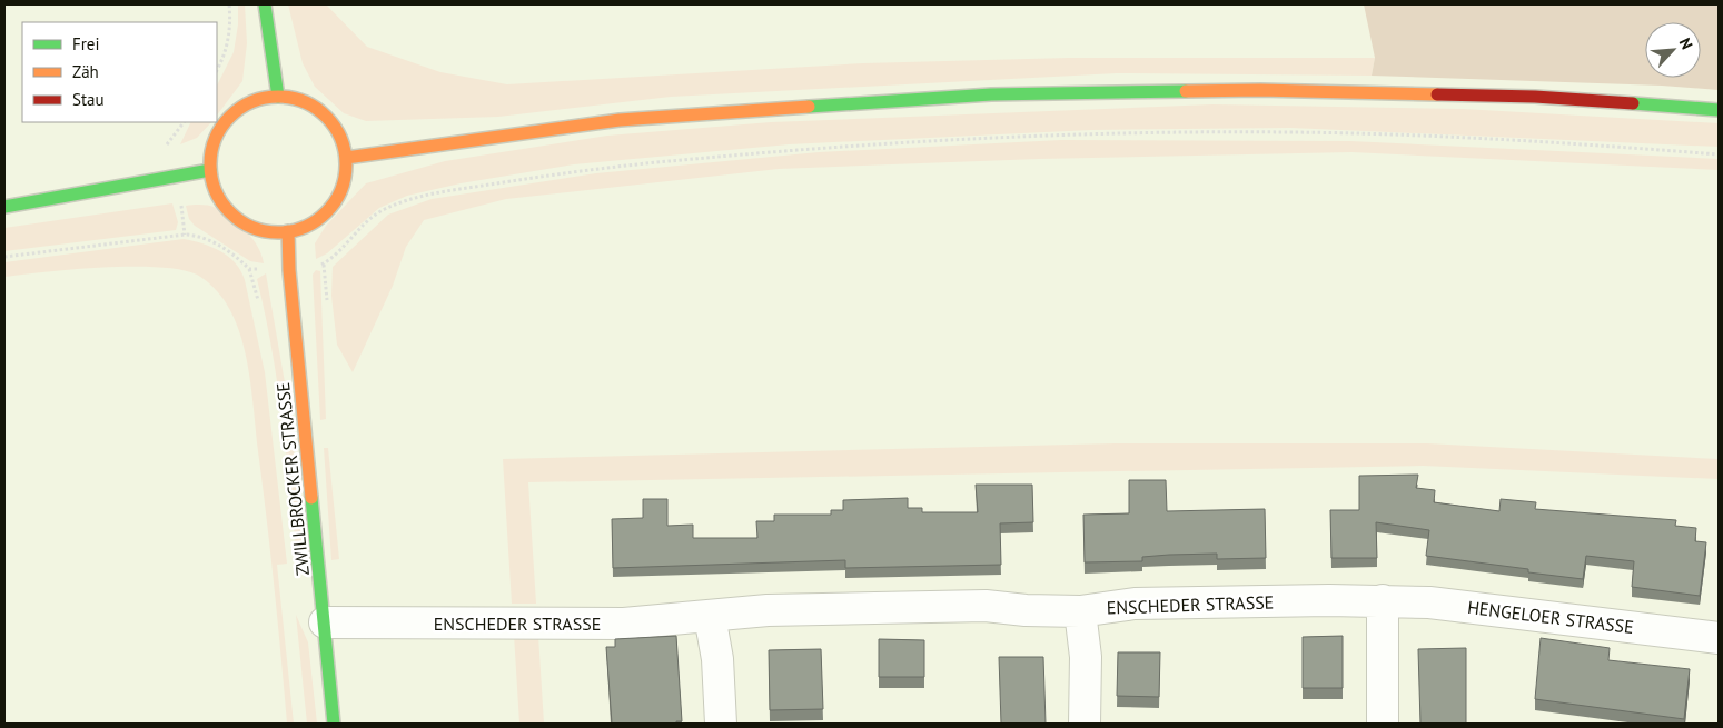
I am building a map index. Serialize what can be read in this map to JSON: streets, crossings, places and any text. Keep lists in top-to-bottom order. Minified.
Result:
{"streets":{"main road":["ZWILLBROCKER STRASSE"],"street":["ENSCHEDER STRASSE","HENGELOER STRASSE"]},"crossings":[["ZWILLBROCKER STRASSE","ENSCHEDER STRASSE"],["ENSCHEDER STRASSE","HENGELOER STRASSE"]],"legend":["Frei","Zäh","Stau"],"north":"top right"}
